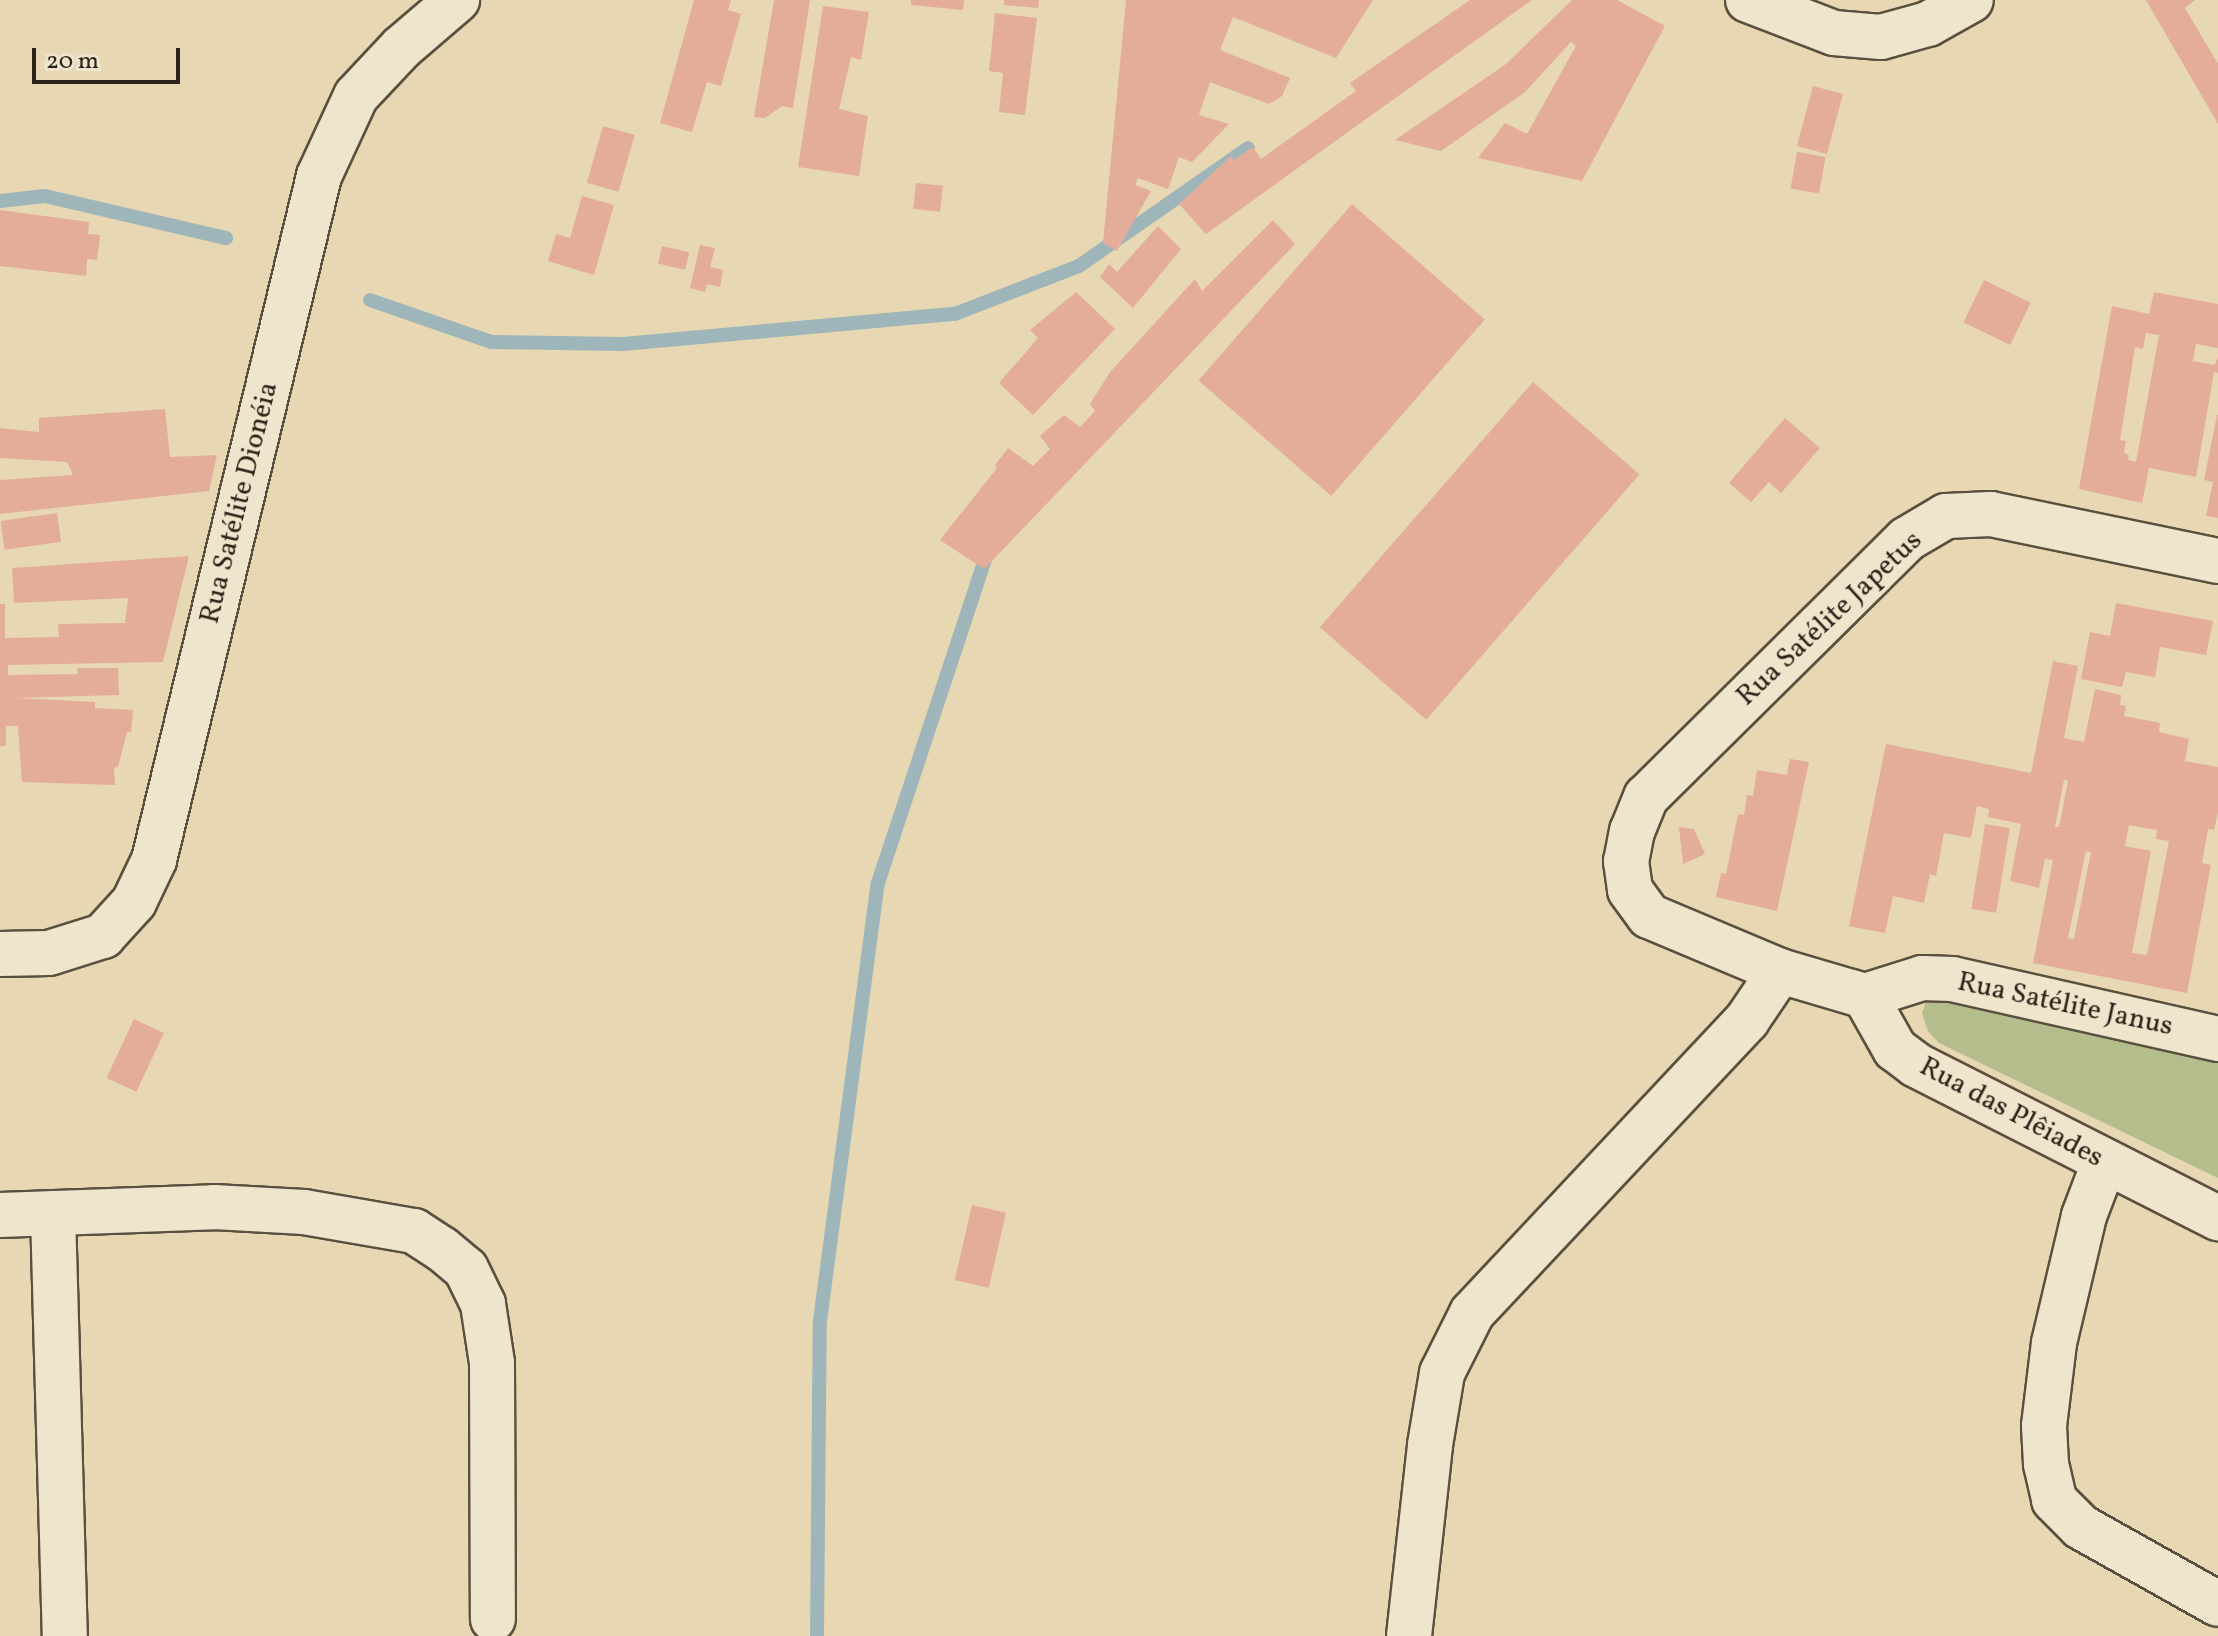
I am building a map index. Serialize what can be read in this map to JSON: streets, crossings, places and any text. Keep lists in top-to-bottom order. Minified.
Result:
{"streets":{"street":["Rua Satélite Dionéia","Rua Satélite Japetus","Rua Satélite Janus","Rua das Plêiades"]},"crossings":[["Rua Satélite Janus","Rua das Plêiades"]],"scale_bar":"20 m"}
